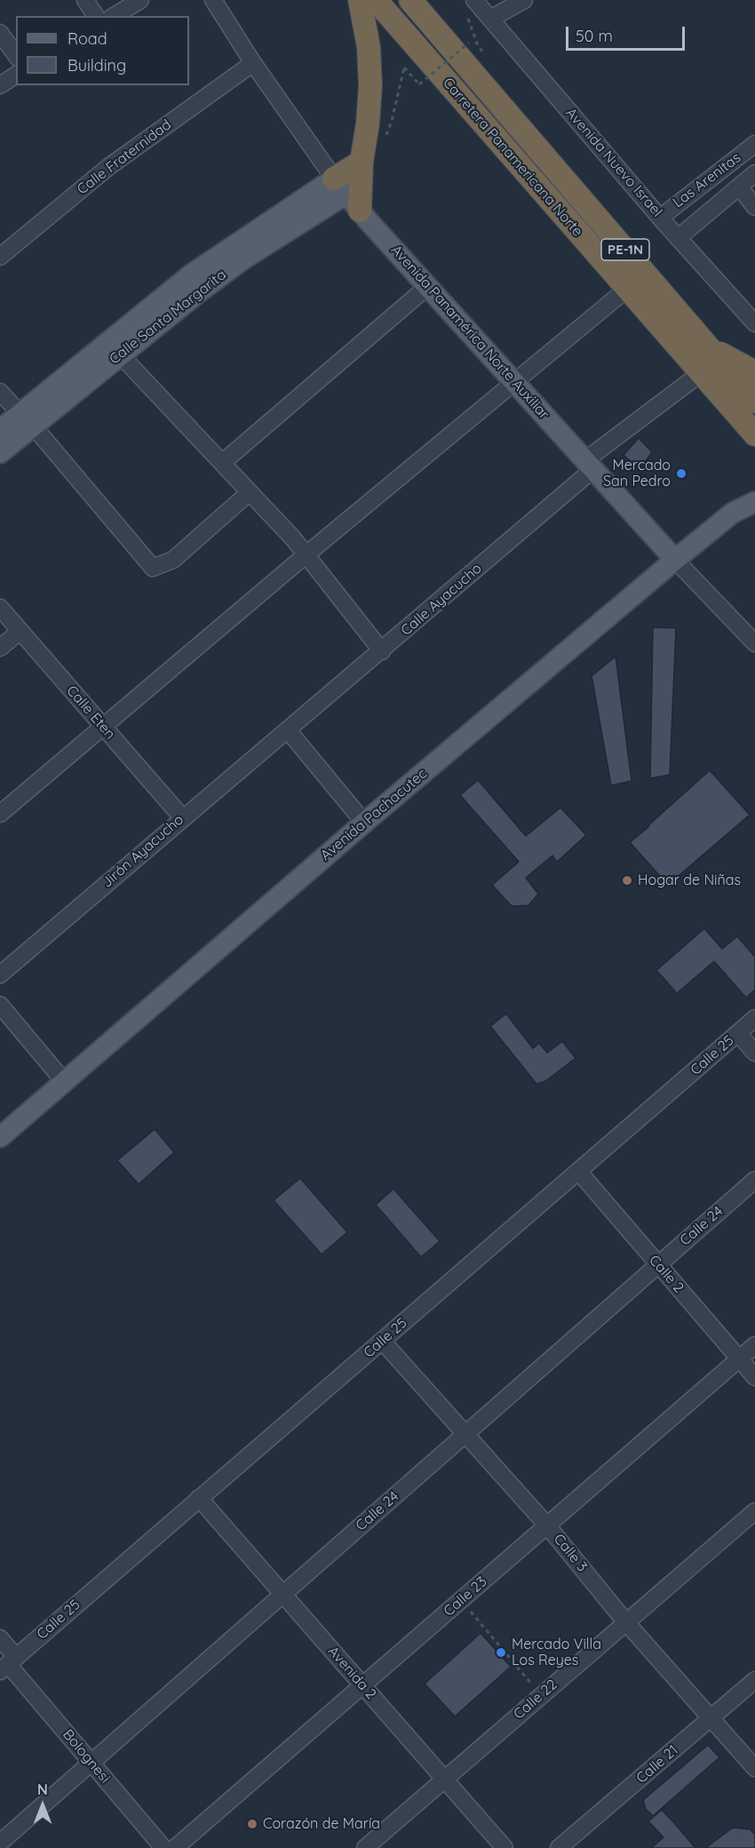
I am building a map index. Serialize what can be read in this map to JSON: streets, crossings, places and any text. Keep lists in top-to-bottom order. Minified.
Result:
{"streets":{"highway":["Carretera Panamericana Norte","PE-1N"],"main road":["Calle Santa Margarita","Avenida Panamérica Norte Auxiliar","Avenida Pachacutec"],"street":["Calle Fraternidad","Avenida Nuevo Israel","Las Arenitas","Calle Ayacucho","Calle Eten","Jirón Ayacucho","Calle 25","Calle 24","Calle 2","Calle 3","Calle 23","Avenida 2","Calle 22","Bolognesi","Calle 21"]},"crossings":[["Calle Fraternidad","Avenida Panamérica Norte Auxiliar"],["Carretera Panamericana Norte","Calle Ayacucho"],["Avenida Nuevo Israel","Las Arenitas"],["Calle Santa Margarita","Avenida Panamérica Norte Auxiliar"],["Avenida Panamérica Norte Auxiliar","Calle Ayacucho"],["Avenida Panamérica Norte Auxiliar","Avenida Pachacutec"],["Calle Ayacucho","Jirón Ayacucho"],["Calle Eten","Jirón Ayacucho"],["Calle 25","Calle 2"],["Calle 25","Calle 3"],["Calle 25","Avenida 2"],["Calle 25","Bolognesi"],["Calle 24","Calle 2"],["Calle 24","Calle 3"],["Calle 24","Avenida 2"],["Calle 24","Bolognesi"],["Calle 2","Calle 23"],["Calle 3","Calle 23"],["Calle 3","Calle 22"],["Calle 3","Calle 21"],["Calle 23","Avenida 2"],["Avenida 2","Calle 22"]],"places":["Mercado San Pedro","Hogar de Niñas","Mercado Villa Los Reyes","Corazón de María"],"legend":["Road","Building"],"scale_bar":"50 m","north":"top"}
